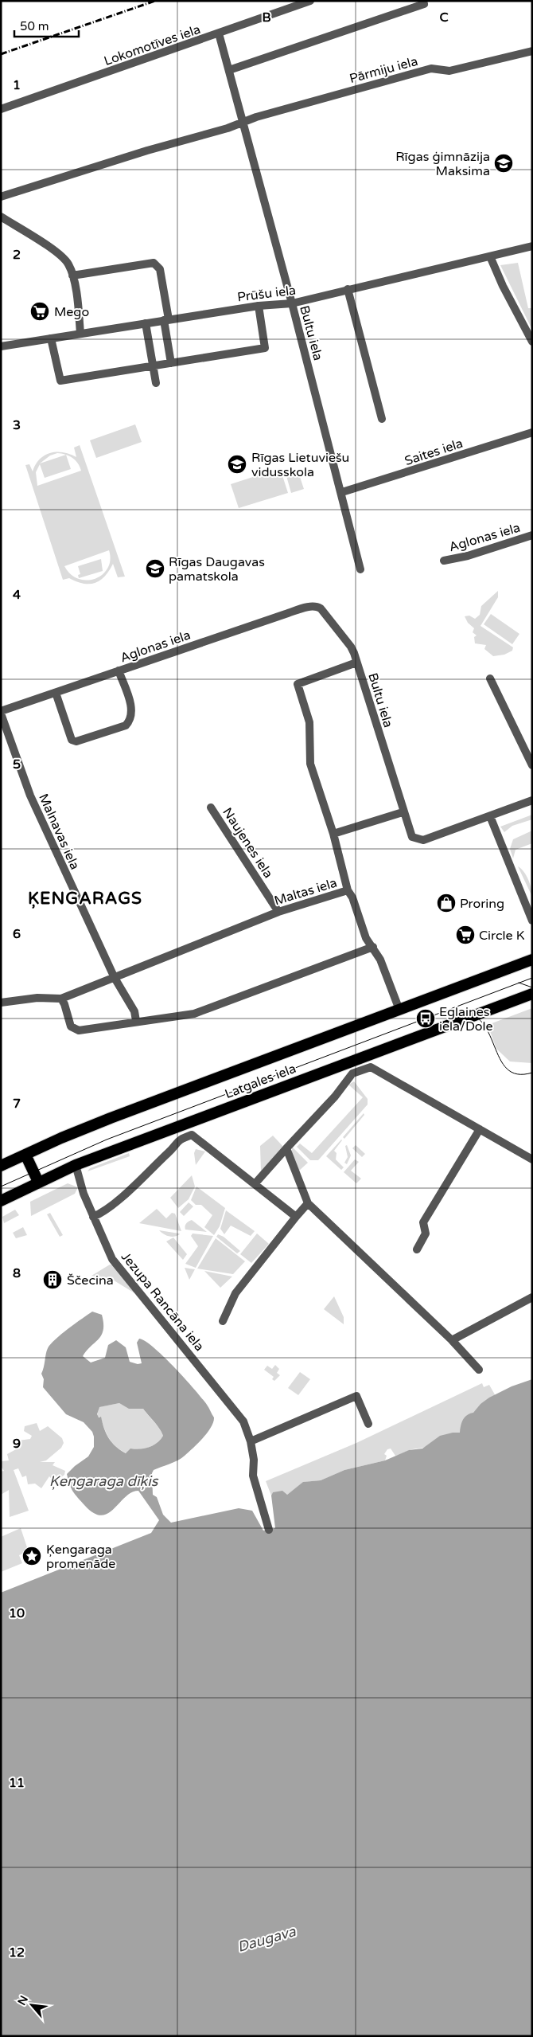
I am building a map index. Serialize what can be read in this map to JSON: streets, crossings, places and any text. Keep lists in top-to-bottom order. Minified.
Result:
{"streets":{"highway":["Latgales iela"],"street":["Lokomotīves iela","Pārmiju iela","Prūšu iela","Bultu iela","Saites iela","Aglonas iela","Malnavas iela","Naujenes iela","Maltas iela","Jezupa Rancāna iela"]},"crossings":[["Lokomotīves iela","Bultu iela"],["Pārmiju iela","Bultu iela"],["Prūšu iela","Bultu iela"],["Bultu iela","Saites iela"],["Bultu iela","Aglonas iela"],["Bultu iela","Maltas iela"],["Aglonas iela","Malnavas iela"],["Malnavas iela","Maltas iela"],["Naujenes iela","Maltas iela"],["Latgales iela","Jezupa Rancāna iela"]],"districts":["ĶENGARAGS"],"water":["Ķengaraga dīķis","Daugava"],"places":{"school or university":["Rīgas ģimnāzija Maksima","Rīgas Lietuviešu vidusskola","Rīgas Daugavas pamatskola"],"supermarket":["Mego","Circle K"],"shop":["Proring"],"bus stop":["Eglaines iela/Dole"],"building":["Ščecina"],"place":["Ķengaraga promenāde"]},"scale_bar":"50 m","north":"top left","grid":{"columns":["B","C"],"rows":["1","2","3","4","5","6","7","8","9","10","11","12"]}}
